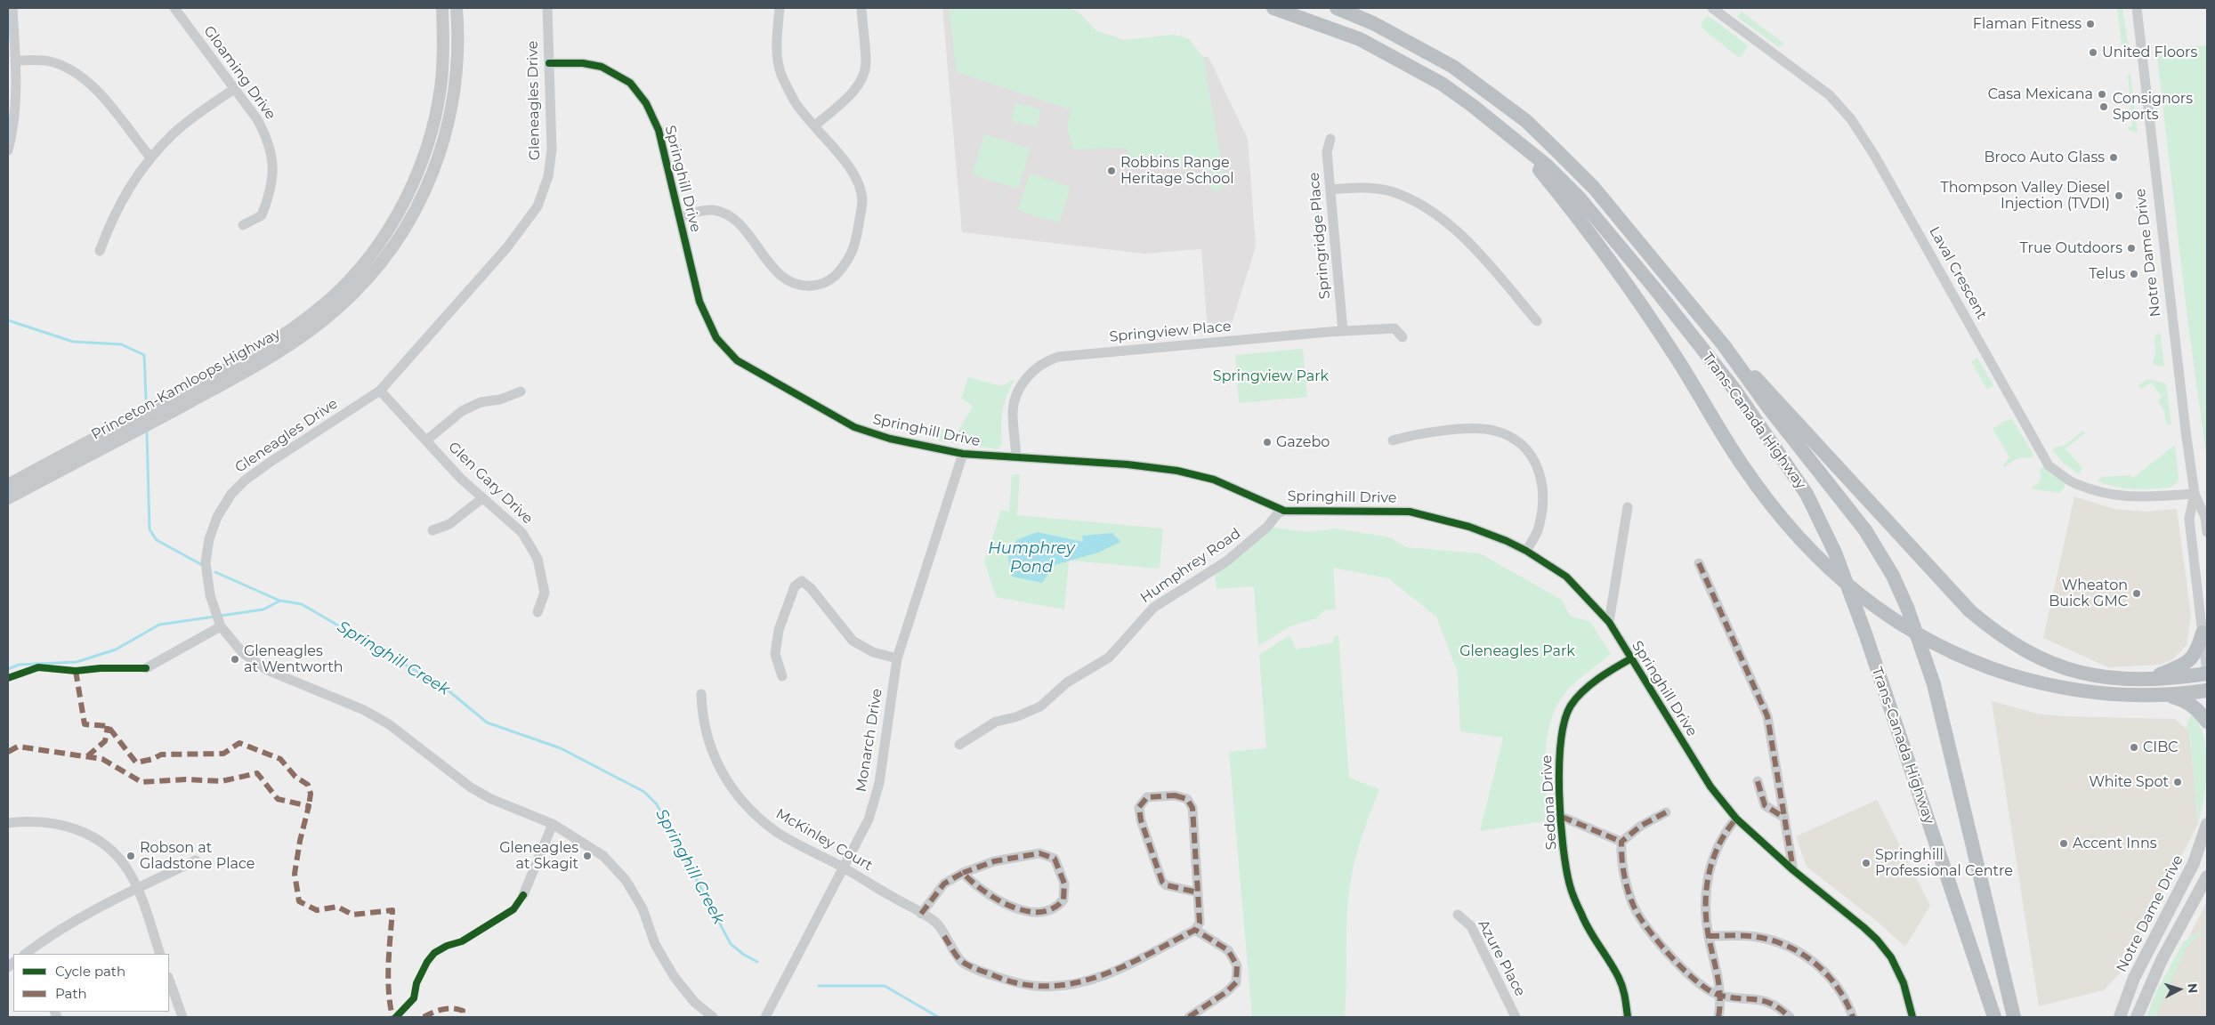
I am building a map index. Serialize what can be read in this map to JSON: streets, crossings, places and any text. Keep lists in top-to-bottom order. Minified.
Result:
{"streets":{"highway":["Trans-Canada Highway"],"main road":["Notre Dame Drive","Princeton-Kamloops Highway"],"street":["Gloaming Drive","Gleneagles Drive","Springhill Drive","Springridge Place","Laval Crescent","Springview Place","Glen Gary Drive","Humphrey Road","Monarch Drive","Sedona Drive","McKinley Court","Azure Place"]},"crossings":[["Gleneagles Drive","Springhill Drive"],["Gleneagles Drive","Glen Gary Drive"],["Springhill Drive","Springview Place"],["Springhill Drive","Humphrey Road"],["Springhill Drive","Monarch Drive"],["Springhill Drive","Sedona Drive"],["Springridge Place","Springview Place"],["Notre Dame Drive","Laval Crescent"],["Monarch Drive","McKinley Court"]],"water":["Humphrey Pond","Springhill Creek"],"parks":["Springview Park","Gleneagles Park"],"places":["Flaman Fitness","United Floors","Casa Mexicana","Consignors Sports","Broco Auto Glass","Robbins Range Heritage School","Thompson Valley Diesel Injection (TVDI)","True Outdoors","Telus","Gazebo","Wheaton Buick GMC","Gleneagles at Wentworth","CIBC","White Spot","Accent Inns","Robson at Gladstone Place","Gleneagles at Skagit","Springhill Professional Centre"],"legend":["Cycle path","Path"],"north":"right"}
